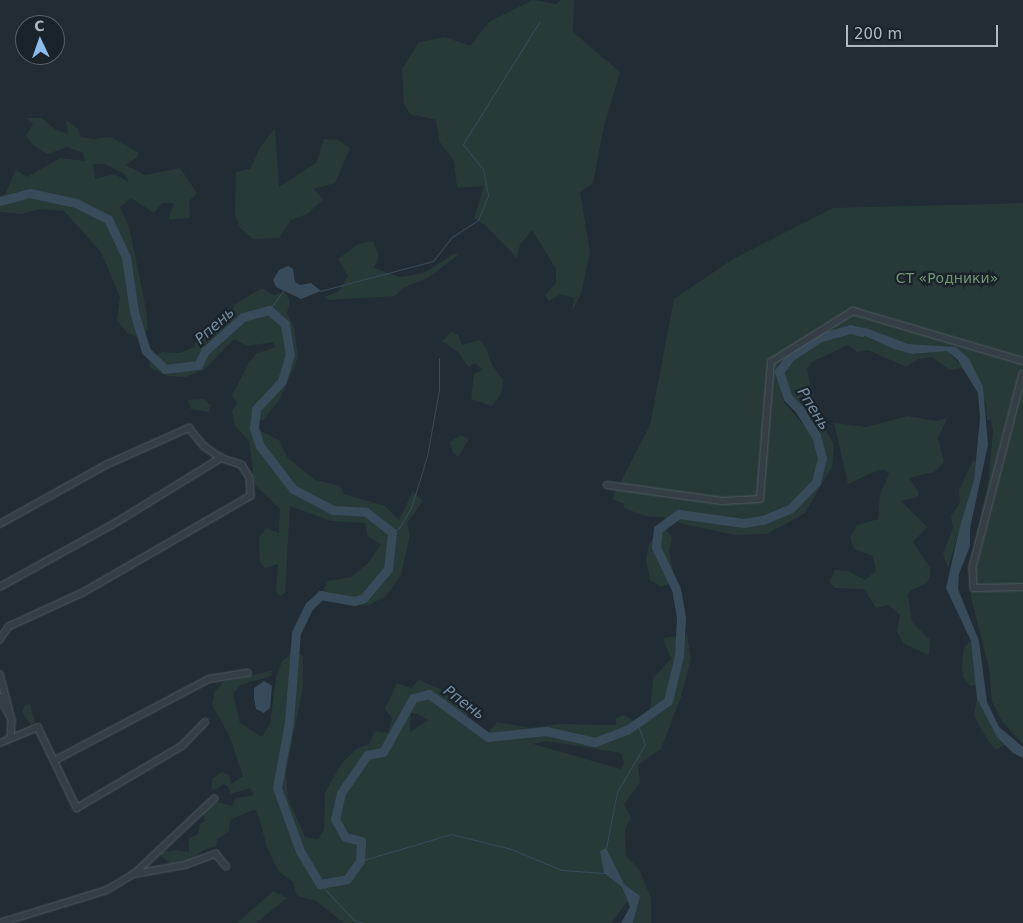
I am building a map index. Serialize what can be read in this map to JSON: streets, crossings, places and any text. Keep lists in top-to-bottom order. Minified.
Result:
{"water":["Рпень"],"parks":["СТ «Родники»"],"scale_bar":"200 m","north":"top"}
